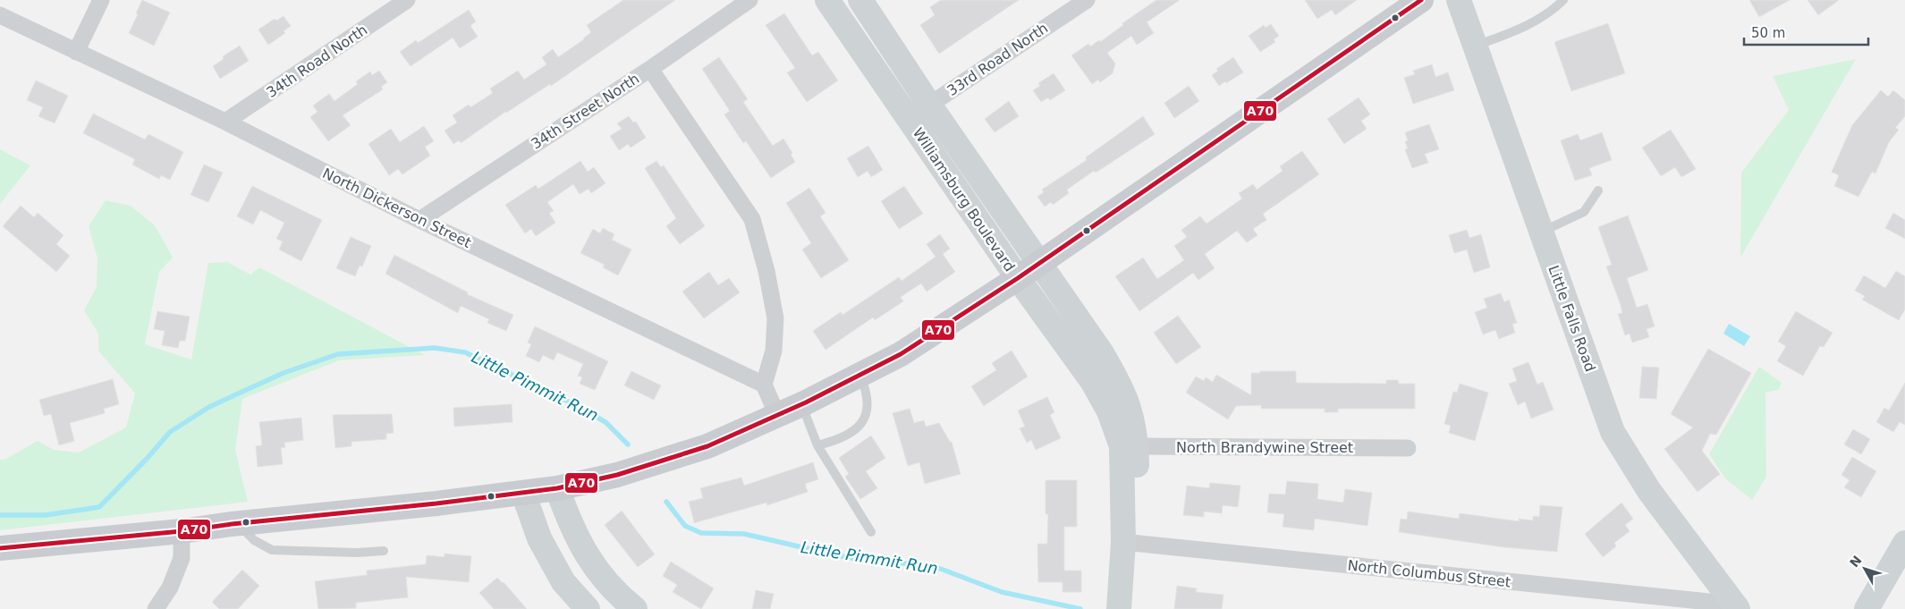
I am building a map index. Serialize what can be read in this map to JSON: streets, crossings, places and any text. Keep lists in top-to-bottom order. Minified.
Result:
{"streets":{"main road":["Williamsburg Boulevard","Little Falls Road"],"street":["33rd Road North","34th Road North","34th Street North","North Dickerson Street","North Brandywine Street","North Columbus Street"]},"crossings":[["33rd Road North","Williamsburg Boulevard"],["34th Road North","North Dickerson Street"],["34th Street North","North Dickerson Street"],["Williamsburg Boulevard","North Brandywine Street"],["Williamsburg Boulevard","North Columbus Street"],["Little Falls Road","North Columbus Street"]],"water":["Little Pimmit Run"],"lines":["transit line A70"],"scale_bar":"50 m","north":"top left"}
